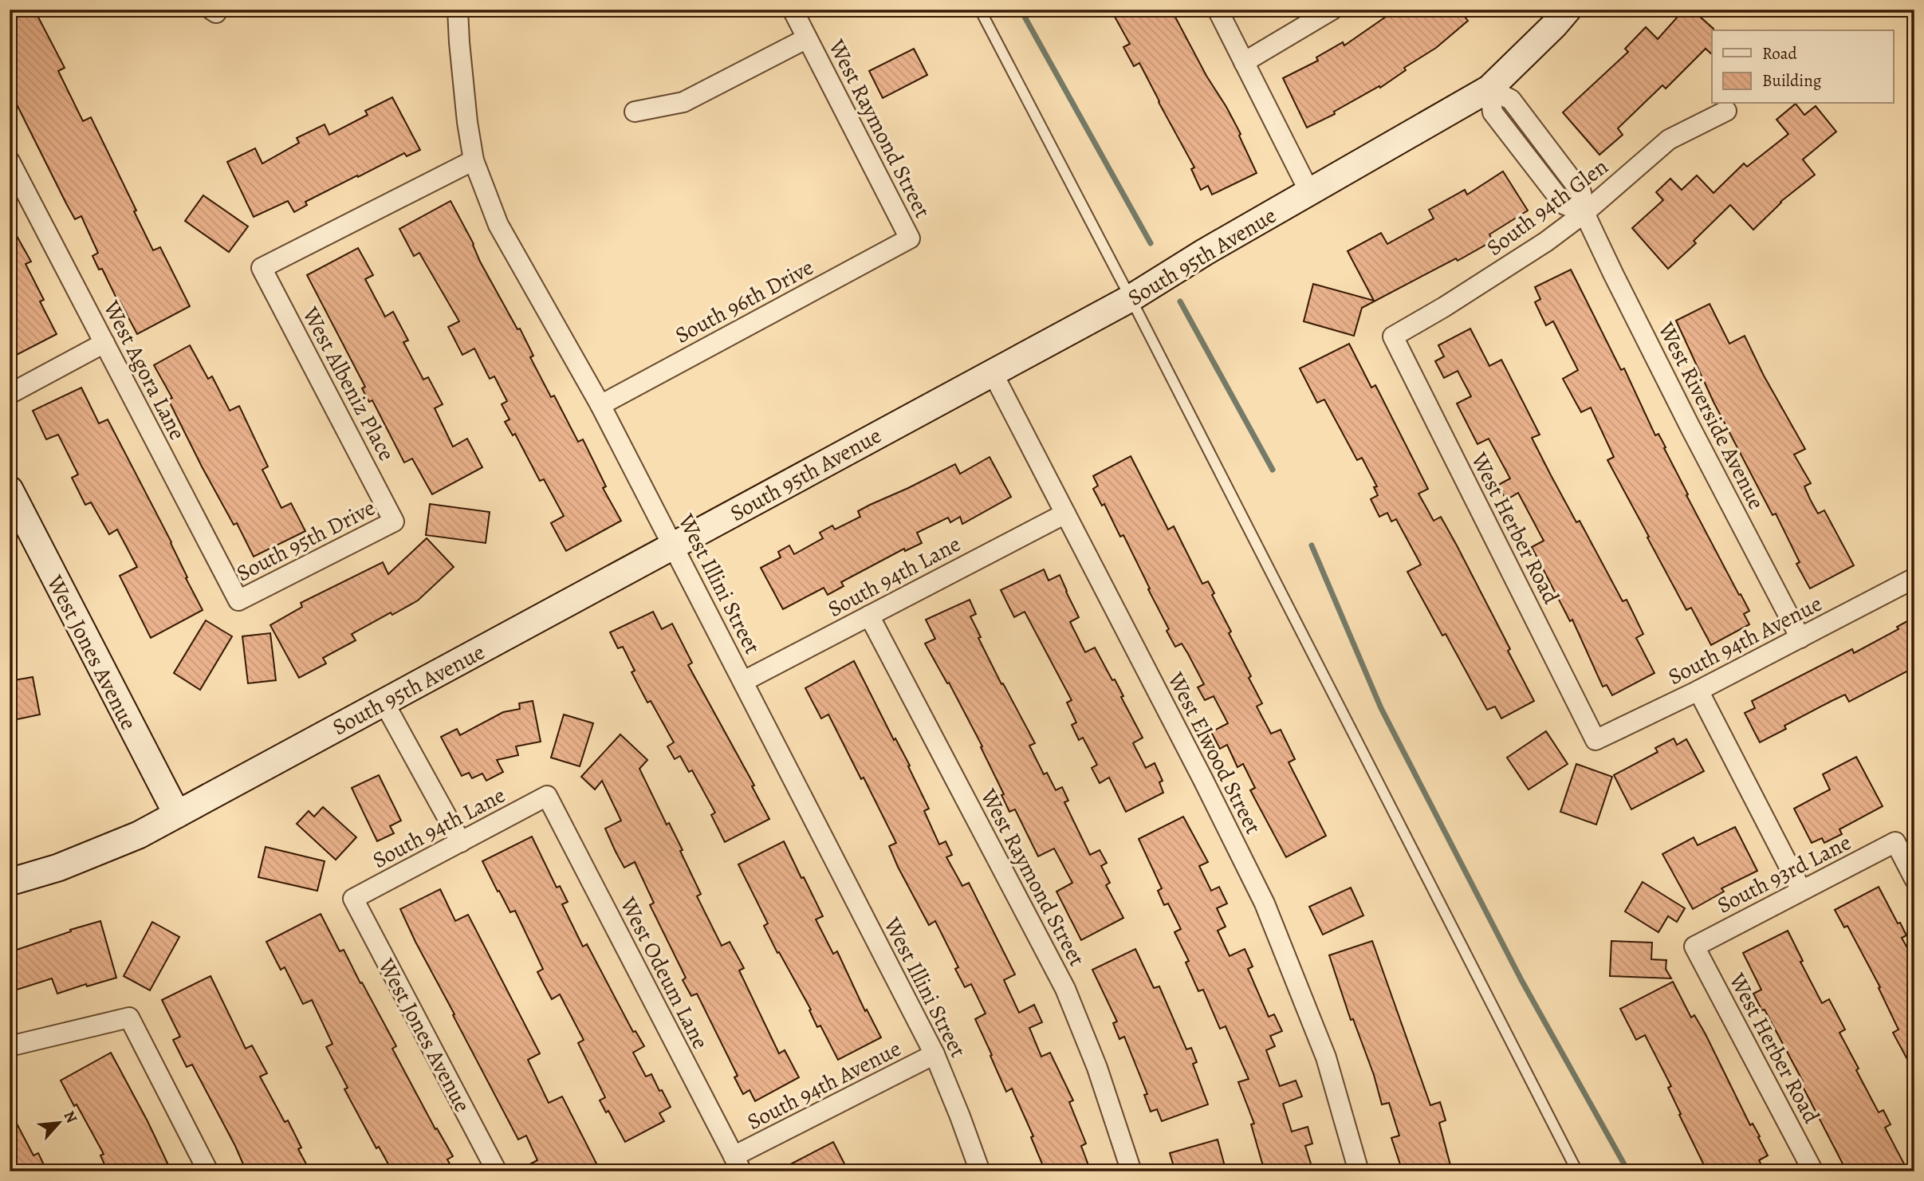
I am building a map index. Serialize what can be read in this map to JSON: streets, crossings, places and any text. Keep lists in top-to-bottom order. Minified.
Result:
{"streets":{"street":["West Raymond Street","South 94th Glen","South 95th Avenue","South 96th Drive","West Agora Lane","West Albeniz Place","West Riverside Avenue","West Herber Road","South 95th Drive","South 94th Lane","West Illini Street","South 94th Avenue","West Jones Avenue","West Elwood Street","South 93rd Lane","West Odeum Lane"]},"crossings":[["West Raymond Street","South 96th Drive"],["West Raymond Street","South 94th Lane"],["South 94th Glen","West Riverside Avenue"],["South 94th Glen","West Herber Road"],["South 95th Avenue","West Illini Street"],["South 95th Avenue","West Jones Avenue"],["South 95th Avenue","West Elwood Street"],["South 96th Drive","West Illini Street"],["West Agora Lane","South 95th Drive"],["West Albeniz Place","South 95th Drive"],["West Albeniz Place","West Illini Street"],["West Riverside Avenue","South 94th Avenue"],["West Herber Road","South 94th Avenue"],["West Herber Road","South 93rd Lane"],["South 94th Lane","West Illini Street"],["South 94th Lane","West Jones Avenue"],["South 94th Lane","West Elwood Street"],["South 94th Lane","West Odeum Lane"],["West Illini Street","South 94th Avenue"],["South 94th Avenue","West Odeum Lane"]],"legend":["Road","Building"],"north":"top right"}
